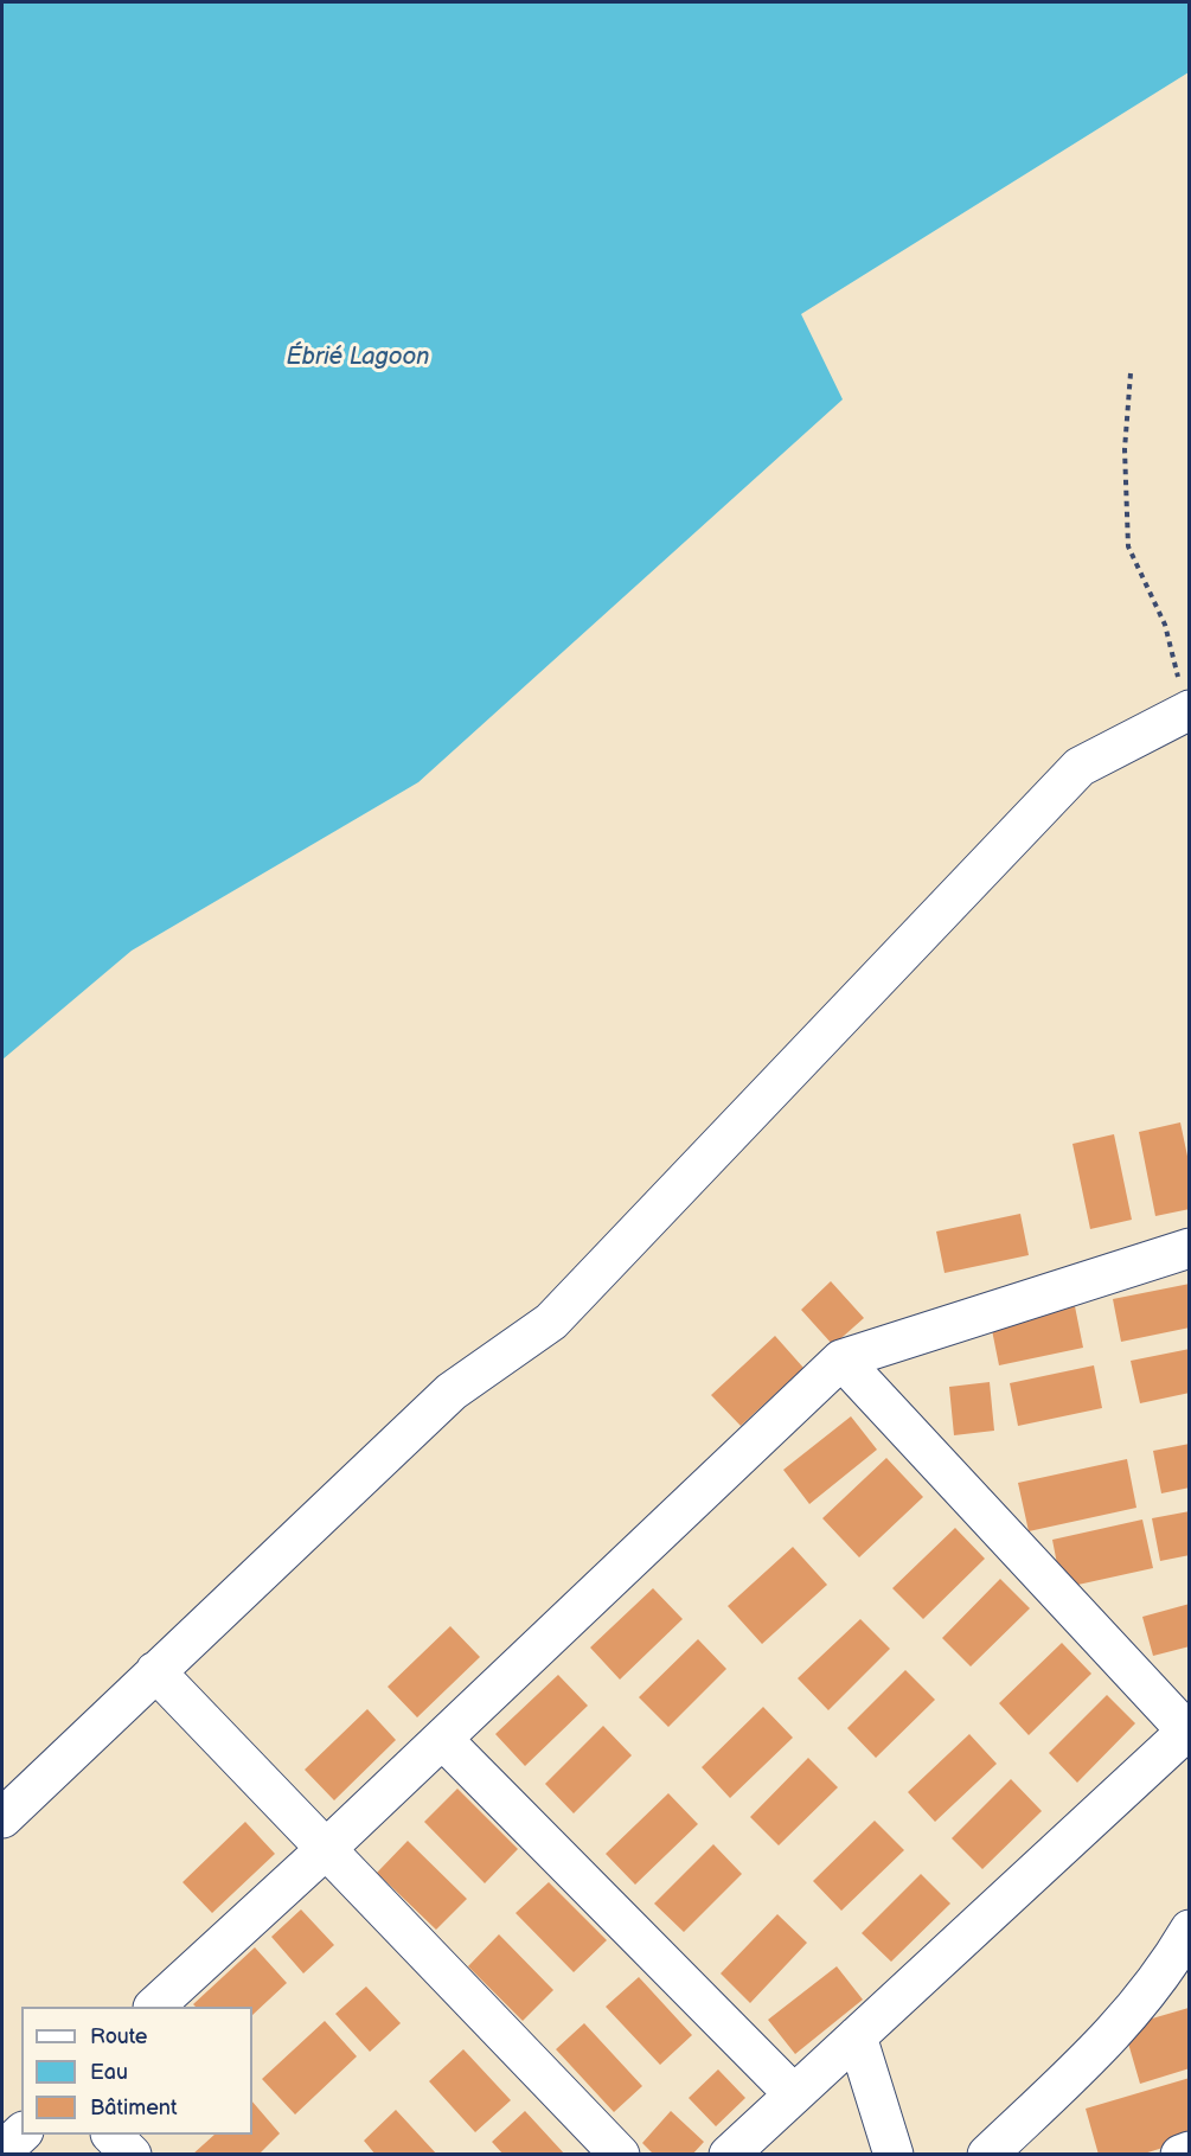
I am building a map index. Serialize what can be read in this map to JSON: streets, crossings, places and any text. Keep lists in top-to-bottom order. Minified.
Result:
{"water":["Ébrié Lagoon"],"legend":["Route","Eau","Bâtiment"]}
